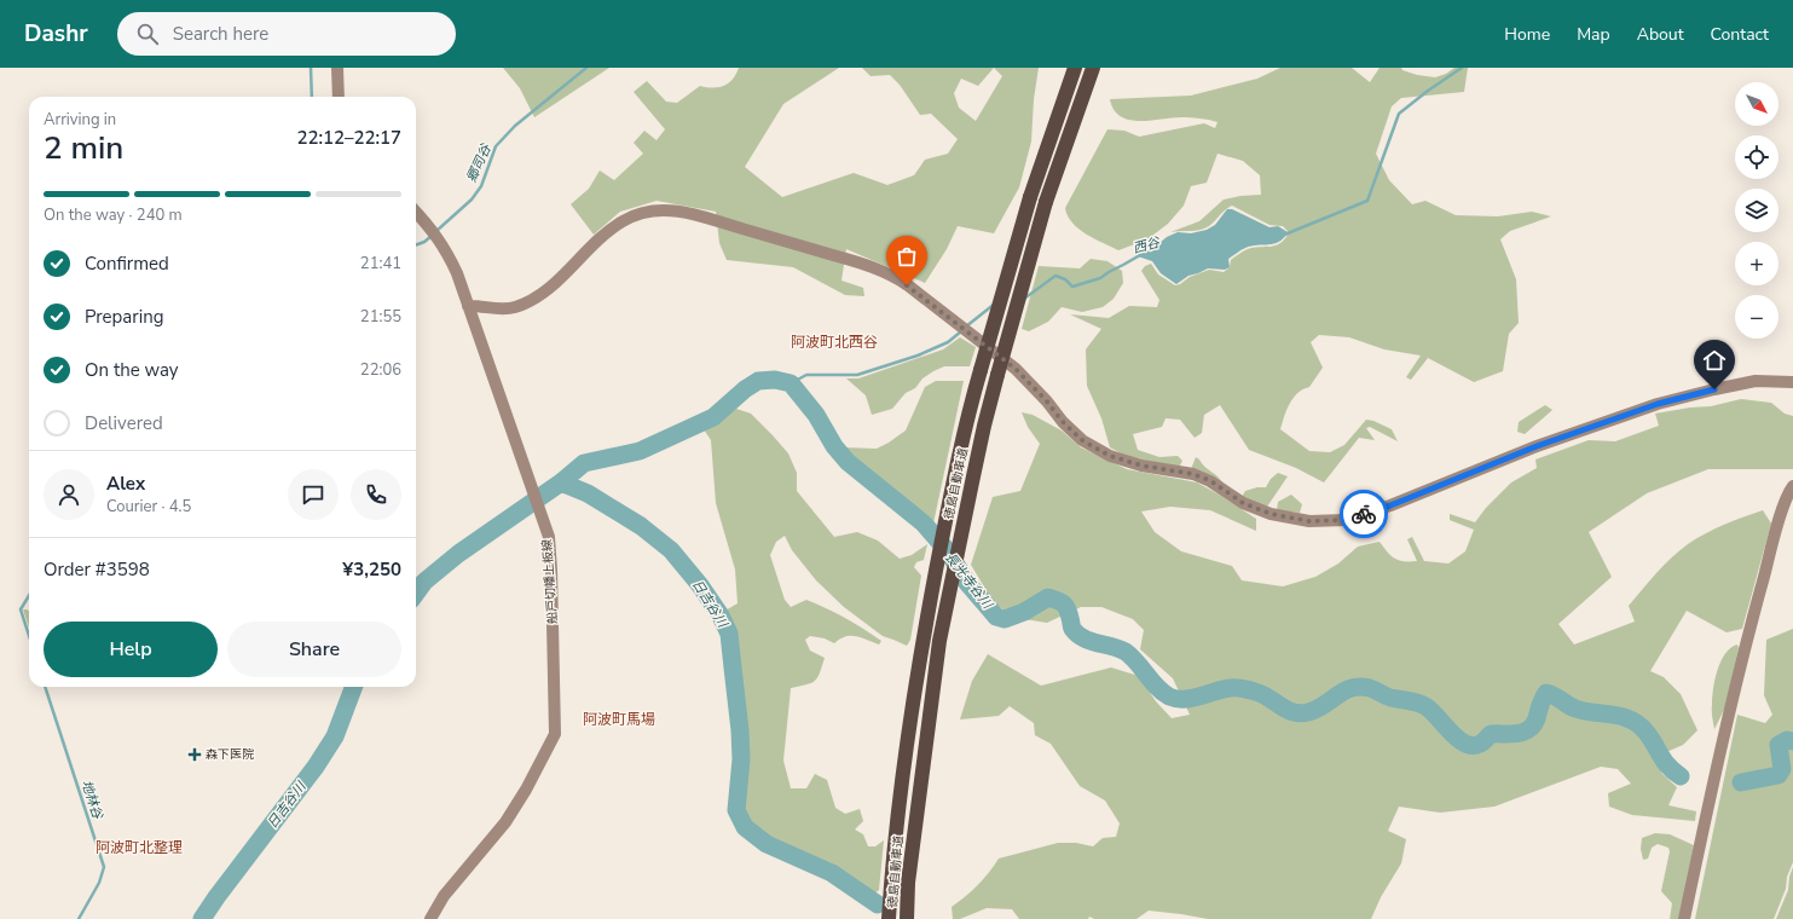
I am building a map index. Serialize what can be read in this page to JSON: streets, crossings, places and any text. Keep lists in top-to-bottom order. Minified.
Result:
{"streets":{"highway":["徳島自動車道"],"street":["船戸切幡上板線"]},"districts":["阿波町北西谷","阿波町馬場","阿波町北整理"],"water":["郷司谷","西谷","長光寺谷川","日吉谷川","地林谷"],"places":{"health":["森下医院"]},"north":"bottom right","page":{"header":"Dashr","search":"Search here","nav":["Home","Map","About","Contact"],"map_buttons":["+","−"],"heading":["2 min","Arriving in","22:12–22:17"],"panel":["Alex","Courier · 4.5","Order #3598","¥3,250"],"bar":"On the way · 240 m","list":[["Confirmed","21:41"],["Preparing","21:55"],["On the way","22:06"],"Delivered"],"buttons":["Help","Share"]}}
